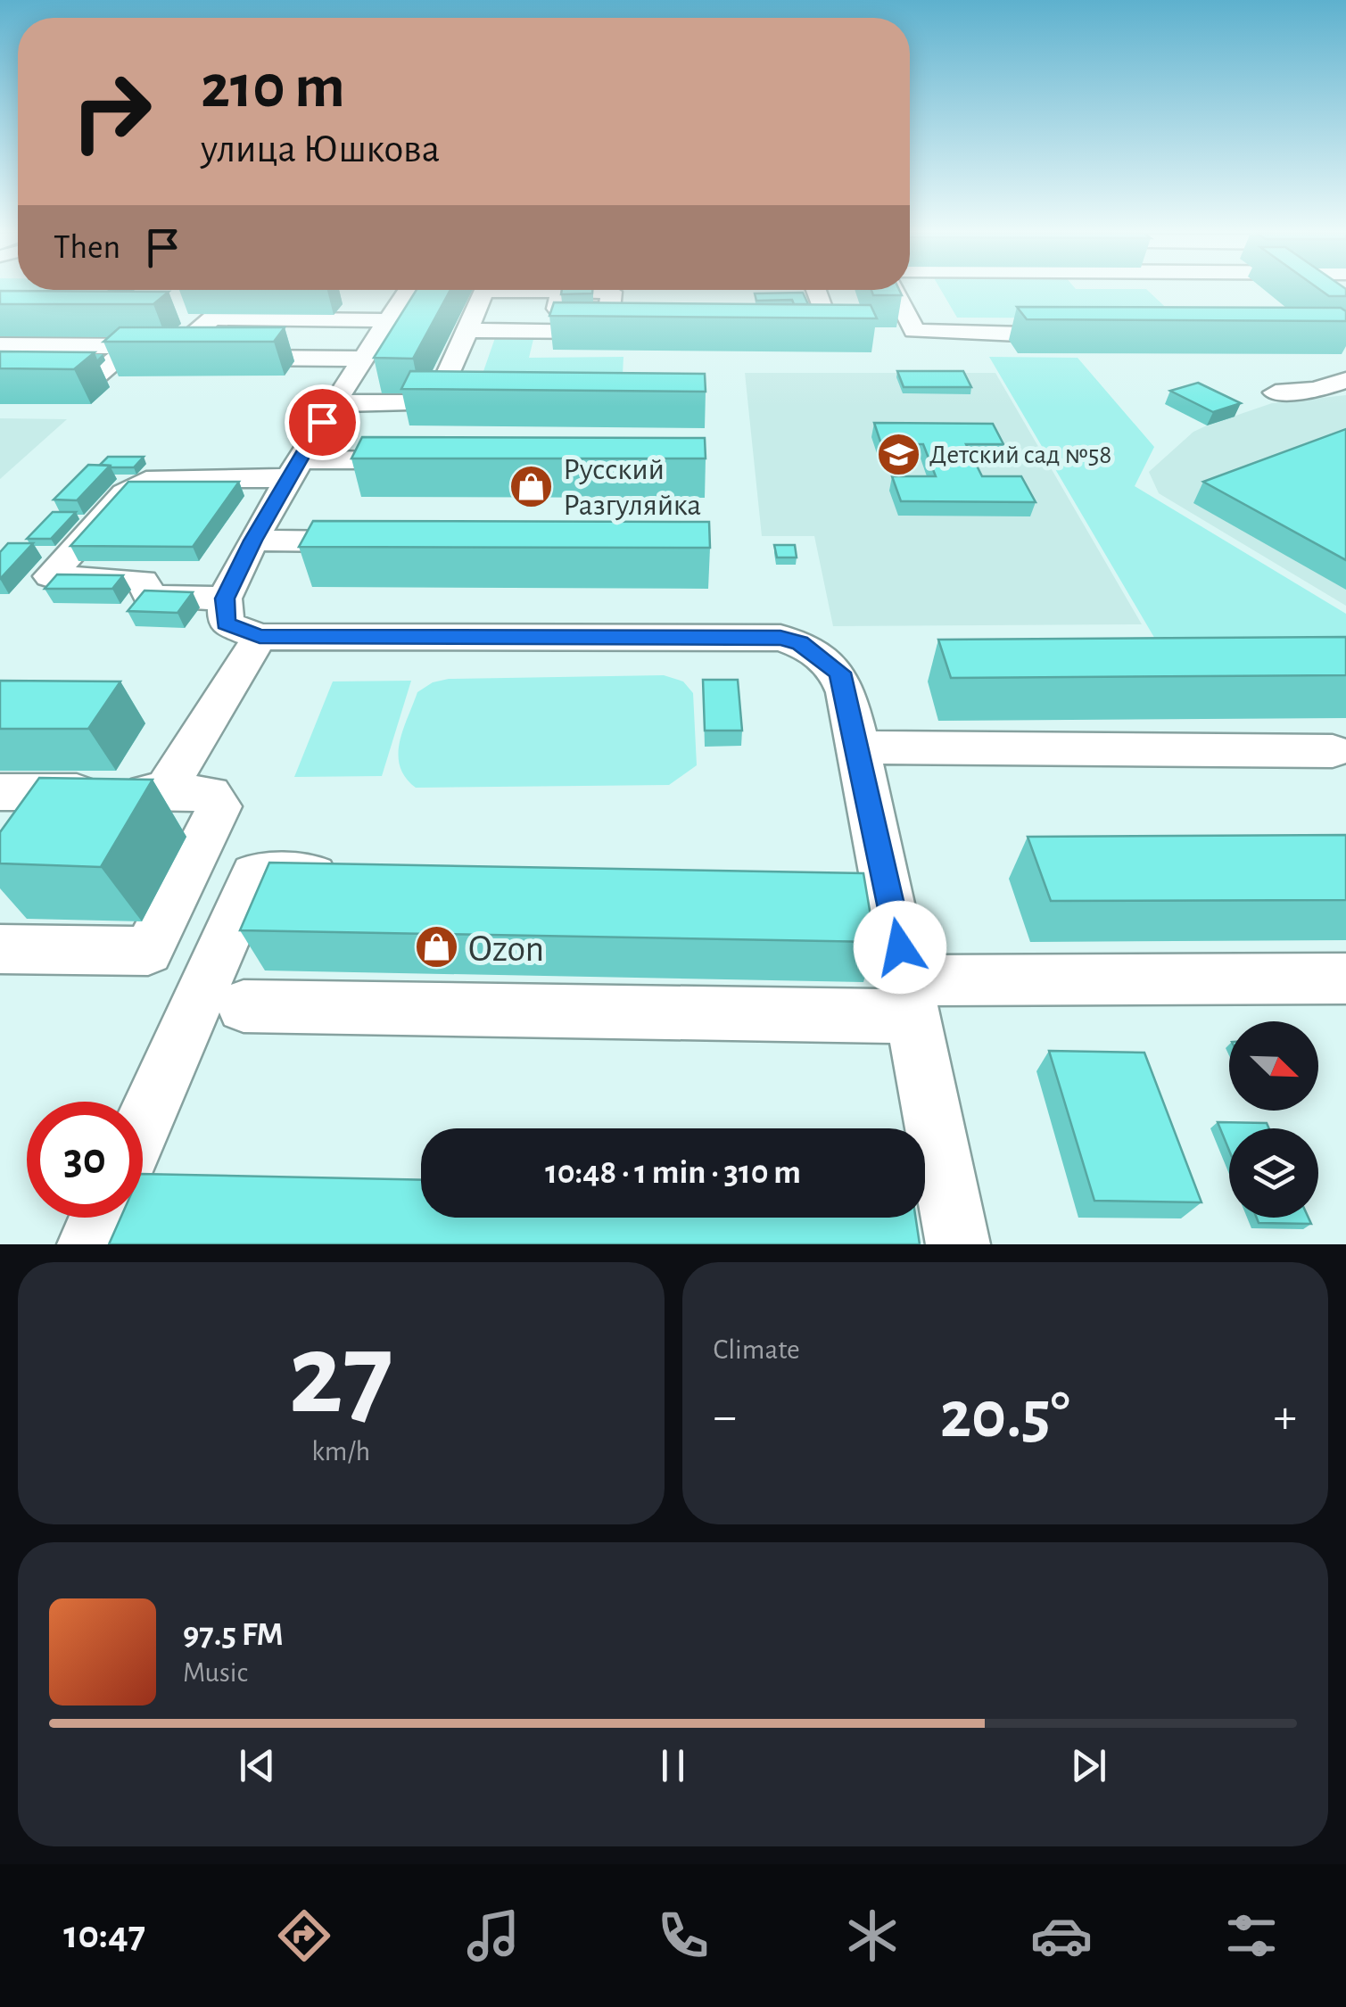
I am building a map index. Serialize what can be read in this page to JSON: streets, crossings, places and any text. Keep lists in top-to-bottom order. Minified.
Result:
{"places":{"school or university":["Детский сад №58"],"shop":["Русский Разгуляйка","Ozon"]},"north":"bottom right","page":{"turn":["210 m","улица Юшкова"],"then":"Then","limit":"30","trip":"10:48 · 1 min · 310 m","tile":[["27","km/h"],"Climate"],"heat":["−","20.5°","+"],"song":["97.5 FM","Music"],"tabs":"10:47"}}
